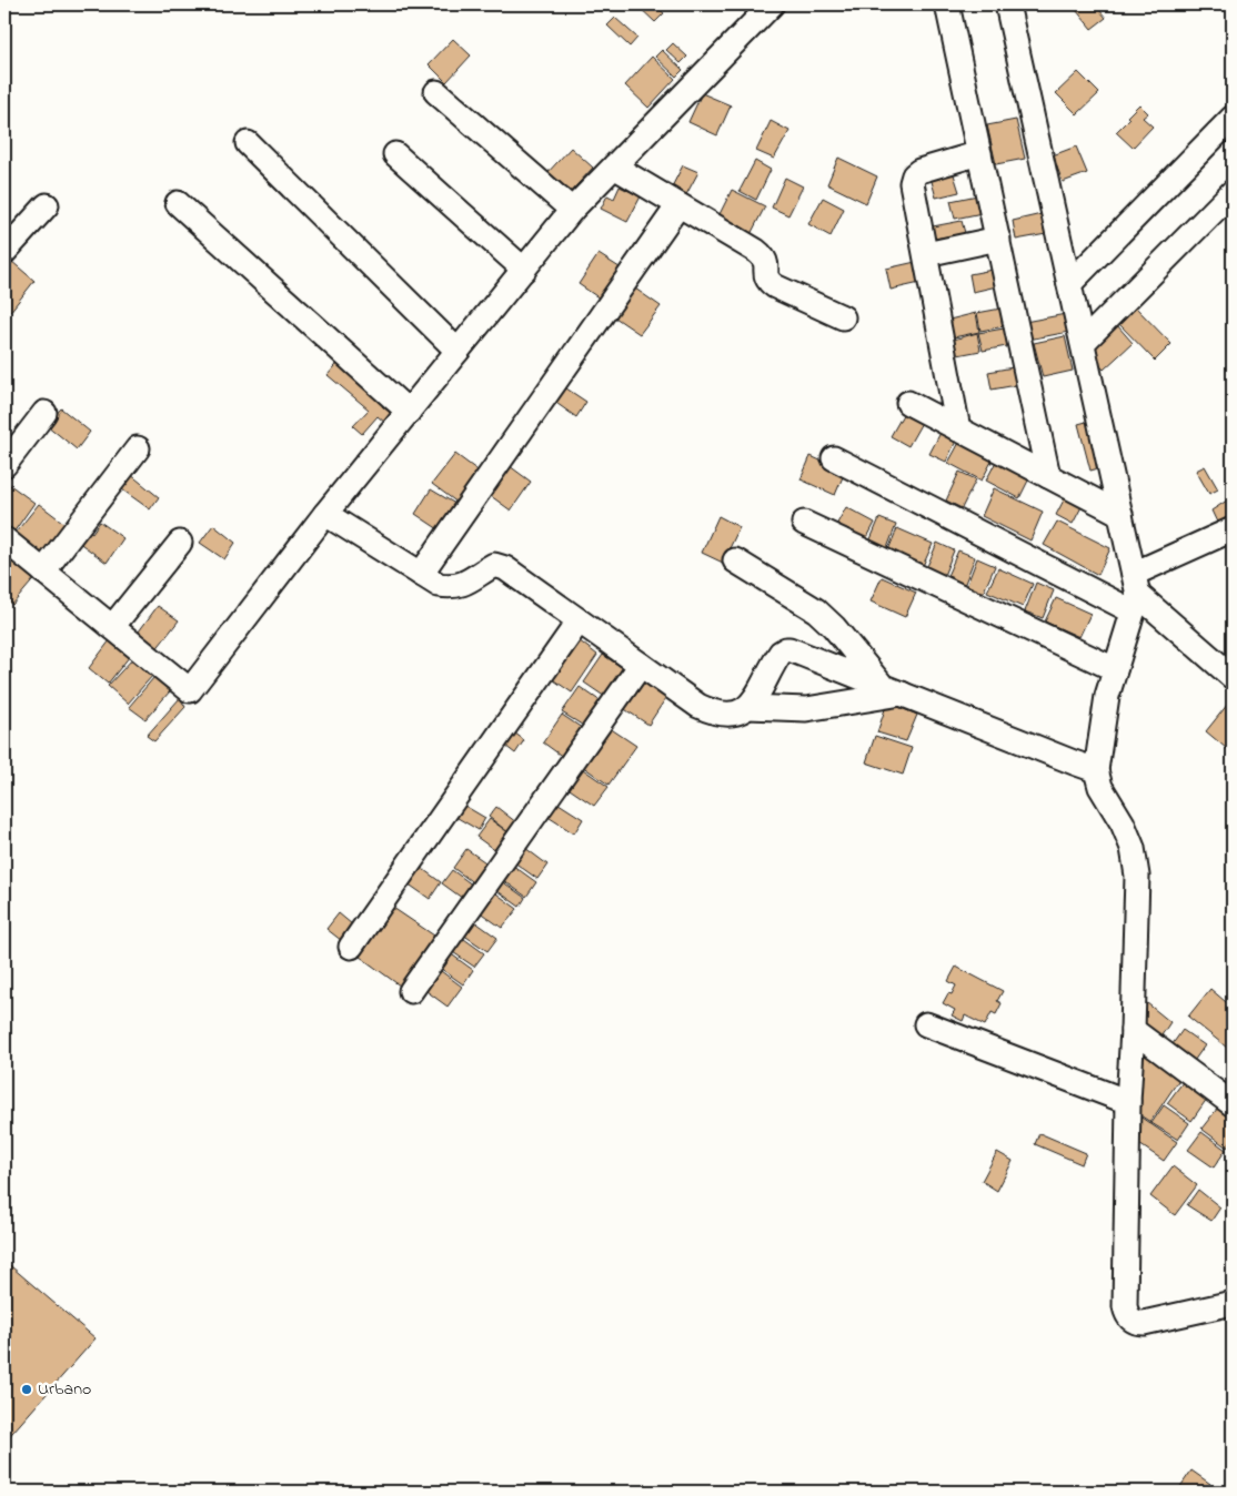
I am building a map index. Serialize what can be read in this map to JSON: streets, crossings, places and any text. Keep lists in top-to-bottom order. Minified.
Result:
{"places":["Urbano"]}
